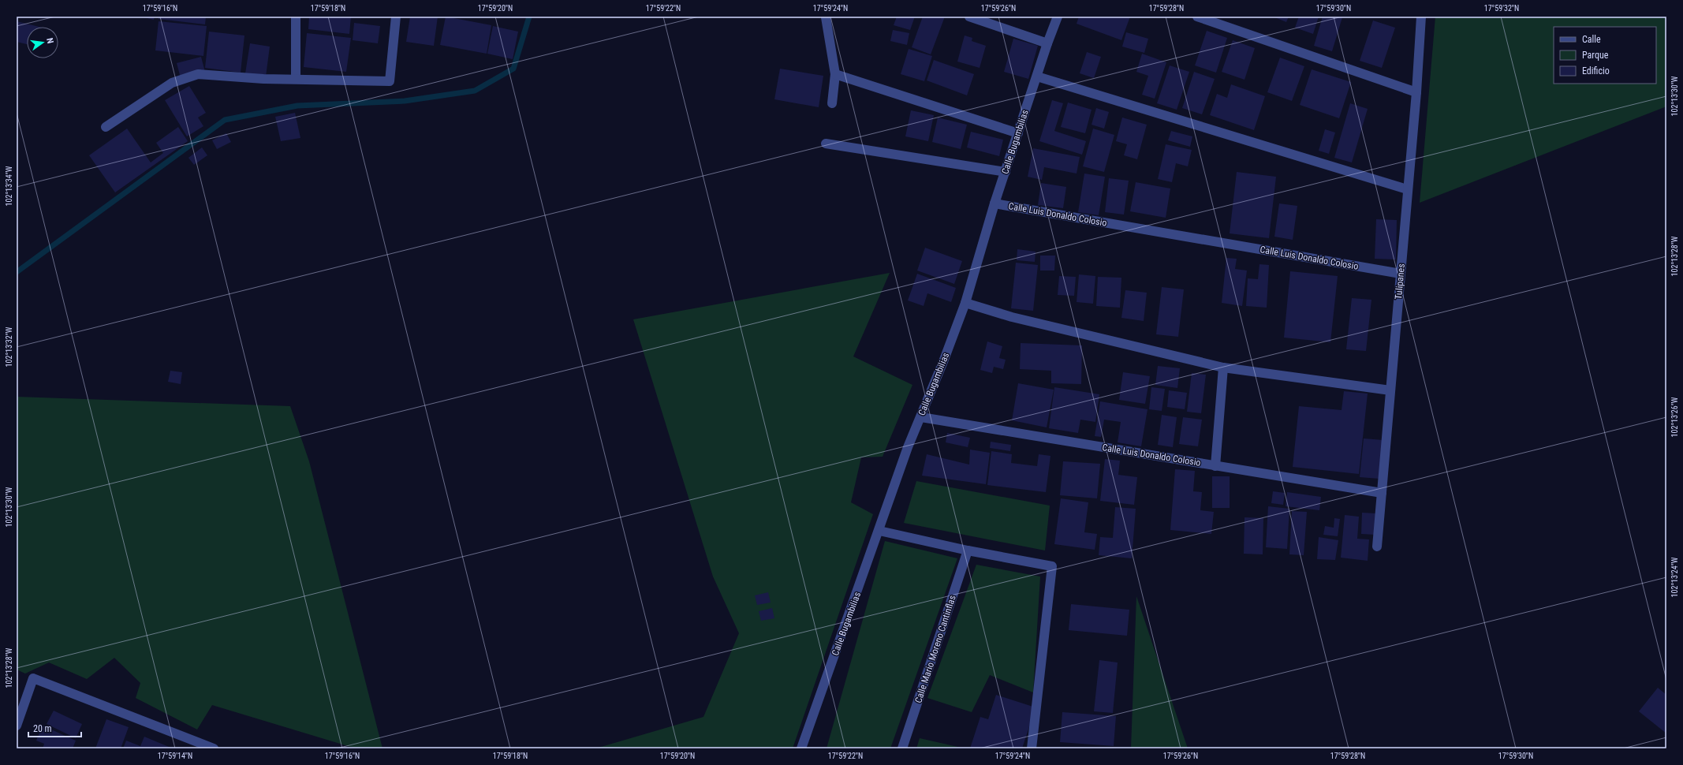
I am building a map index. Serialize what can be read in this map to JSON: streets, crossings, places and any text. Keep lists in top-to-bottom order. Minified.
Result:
{"streets":{"street":["Calle Bugambilias","Calle Luis Donaldo Colosio","Tulipanes","Calle Mario Moreno Cantinflas"]},"crossings":[["Calle Bugambilias","Calle Luis Donaldo Colosio"],["Calle Luis Donaldo Colosio","Tulipanes"]],"legend":["Calle","Parque","Edificio"],"scale_bar":"20 m","north":"right","coordinates":["17°59'16\"N","17°59'18\"N","17°59'20\"N","17°59'22\"N","17°59'24\"N","17°59'26\"N","17°59'28\"N","17°59'30\"N","17°59'32\"N","102°13'30\"W","102°13'34\"W","102°13'28\"W","102°13'32\"W","102°13'26\"W","102°13'24\"W","17°59'14\"N"]}
